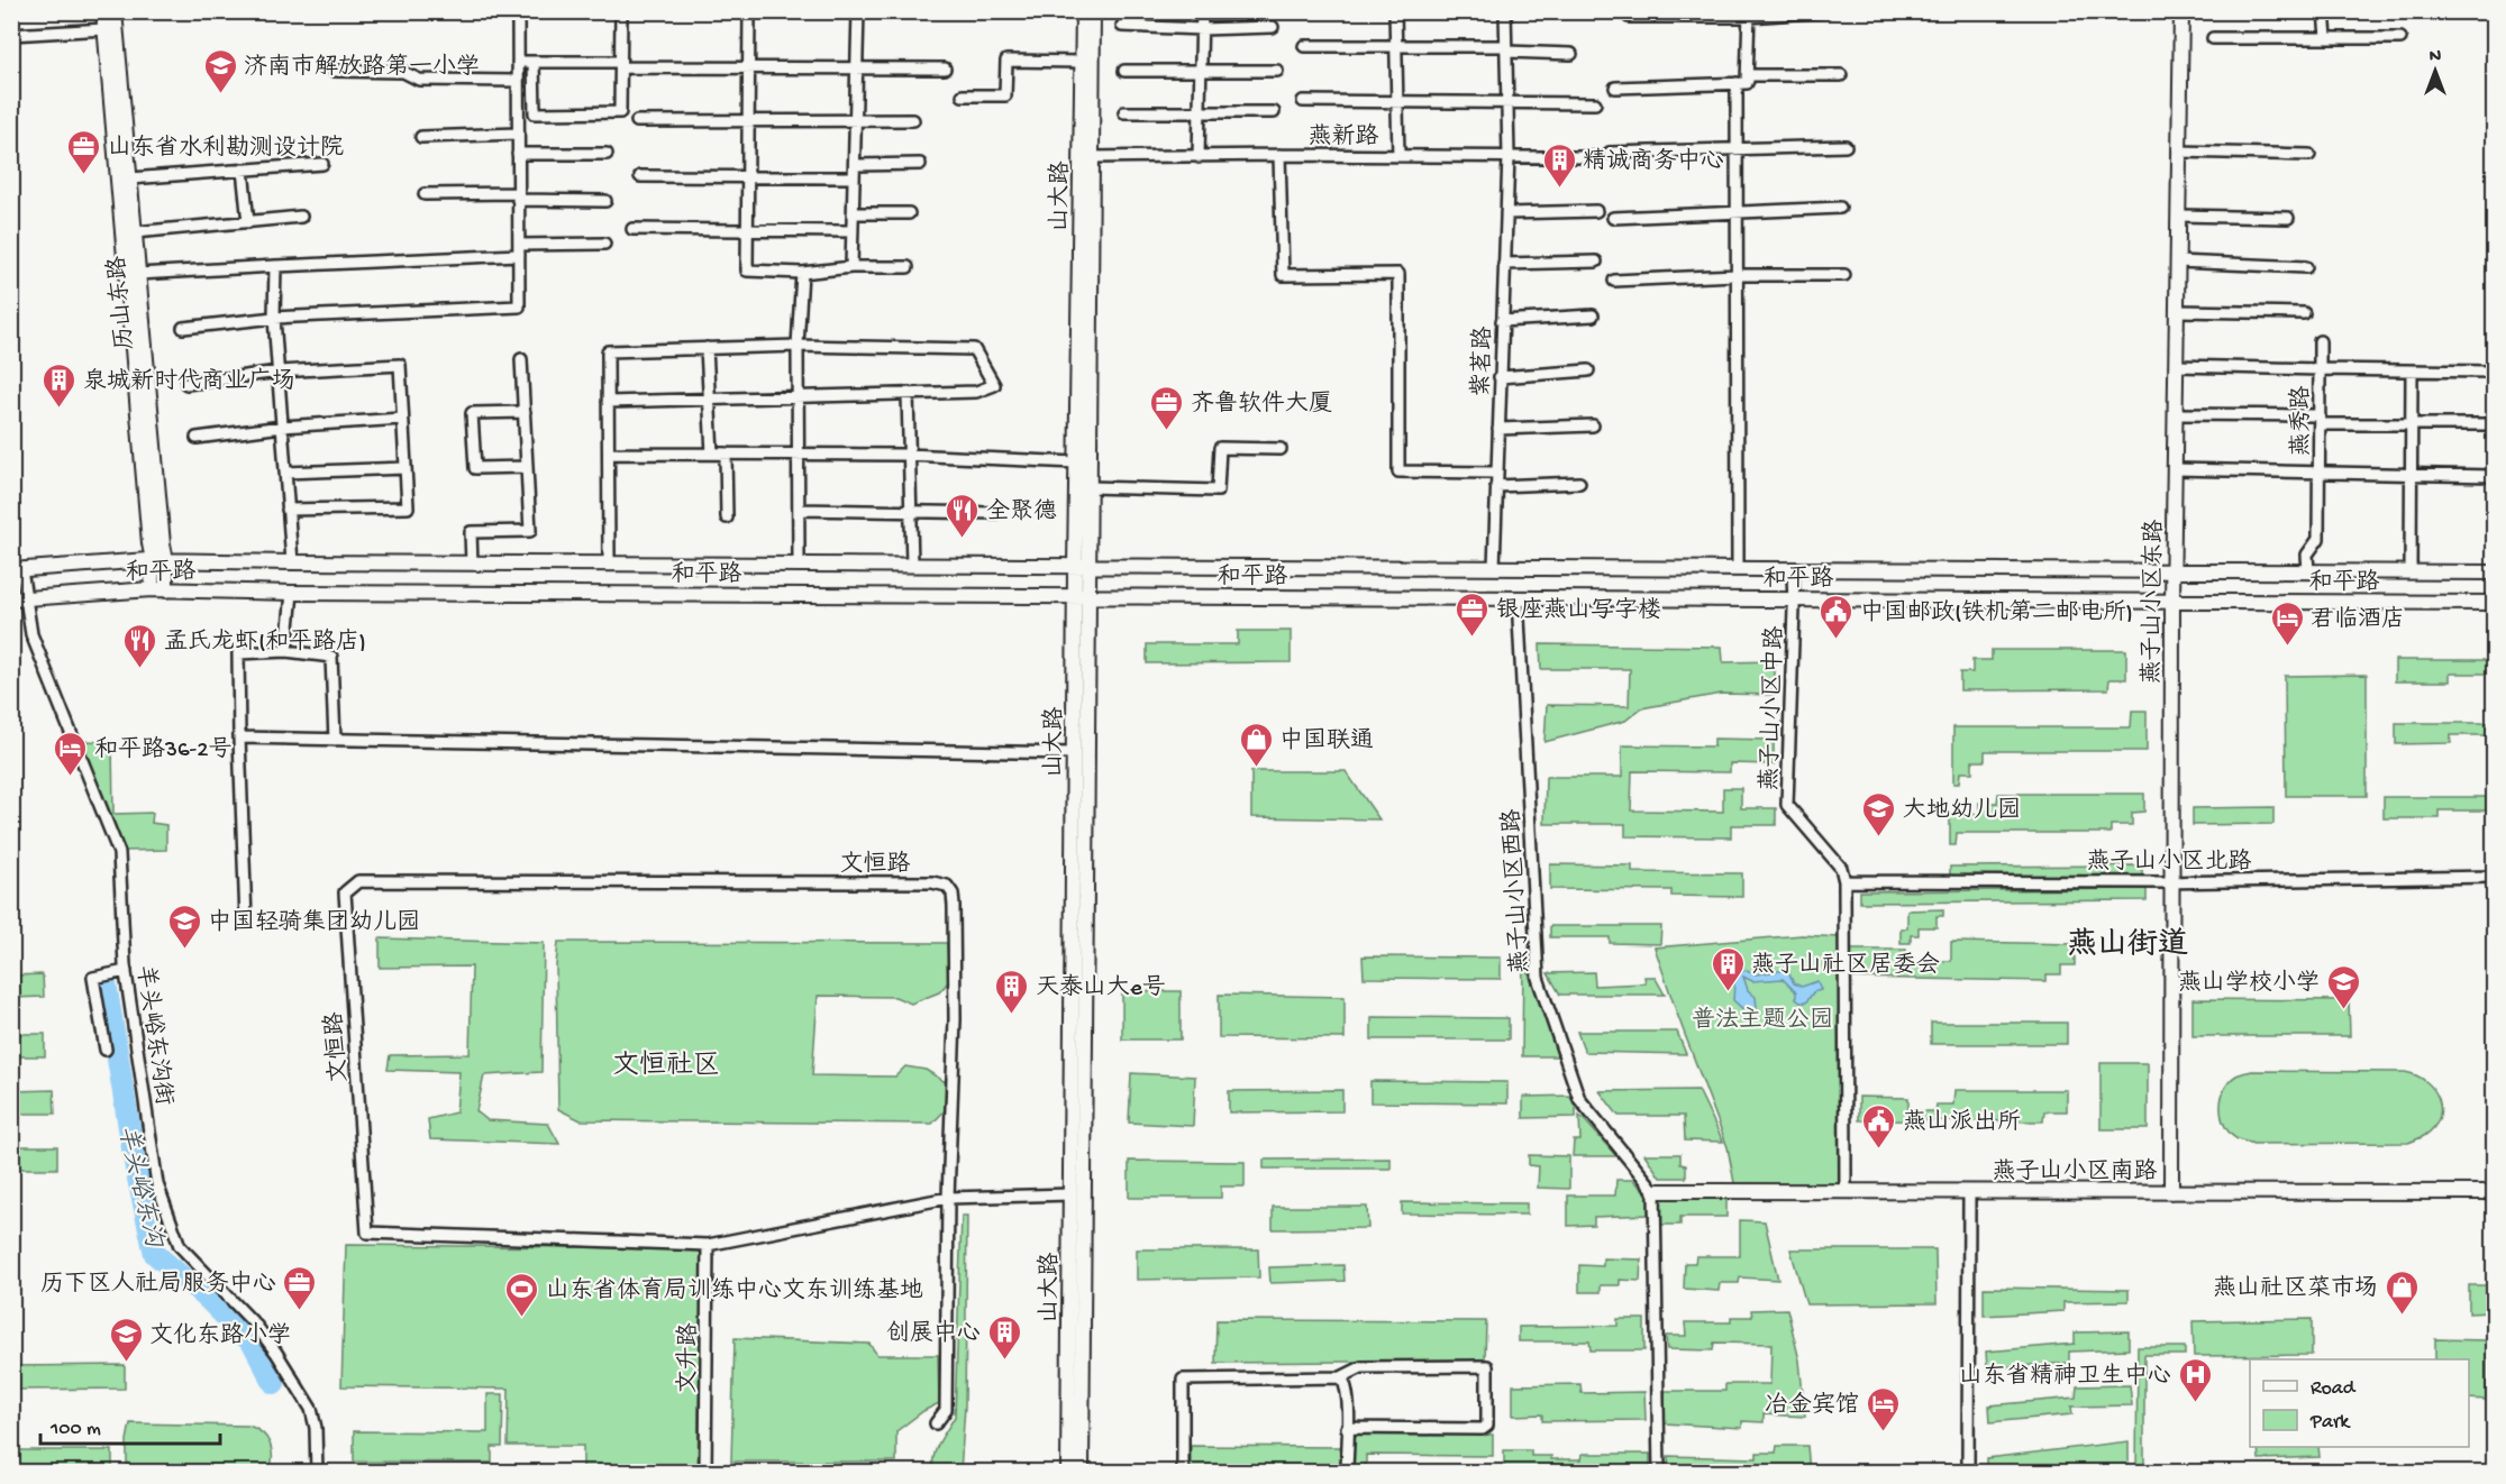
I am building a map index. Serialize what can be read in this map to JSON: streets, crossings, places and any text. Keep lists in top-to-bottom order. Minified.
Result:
{"streets":{"main road":["山大路","历山东路","和平路","燕子山小区东路","燕子山小区南路"],"street":["燕新路","紫茗路","燕秀路","燕子山小区中路","燕子山小区北路","文恒路","燕子山小区西路","羊头峪东沟街","文升路"]},"crossings":[["燕新路","山大路"],["燕新路","紫茗路"],["山大路","和平路"],["山大路","文恒路"],["历山东路","和平路"],["紫茗路","和平路"],["燕秀路","和平路"],["燕秀路","燕子山小区东路"],["和平路","燕子山小区东路"],["和平路","燕子山小区中路"],["和平路","燕子山小区西路"],["和平路","羊头峪东沟街"],["燕子山小区东路","燕子山小区北路"],["燕子山小区东路","燕子山小区南路"],["燕子山小区中路","燕子山小区北路"],["燕子山小区中路","燕子山小区南路"],["文恒路","文升路"],["燕子山小区西路","燕子山小区南路"]],"districts":["燕山街道","文恒社区"],"water":["羊头峪东沟"],"parks":["普法主题公园"],"places":{"school or university":["济南市解放路第一小学","大地幼儿园","中国轻骑集团幼儿园","燕山学校小学","文化东路小学"],"office":["山东省水利勘测设计院","齐鲁软件大厦","银座燕山写字楼","历下区人社局服务中心"],"building":["精诚商务中心","泉城新时代商业广场","燕子山社区居委会","天泰山大e号","创展中心"],"restaurant":["全聚德","孟氏龙虾(和平路店)"],"public building":["中国邮政(铁机第二邮电所)","燕山派出所"],"hotel":["君临酒店","和平路36-2号","冶金宾馆"],"shop":["中国联通","燕山社区菜市场"],"sports":["山东省体育局训练中心文东训练基地"],"hospital":["山东省精神卫生中心"]},"legend":["Road","Park"],"scale_bar":"100 m","north":"top"}
